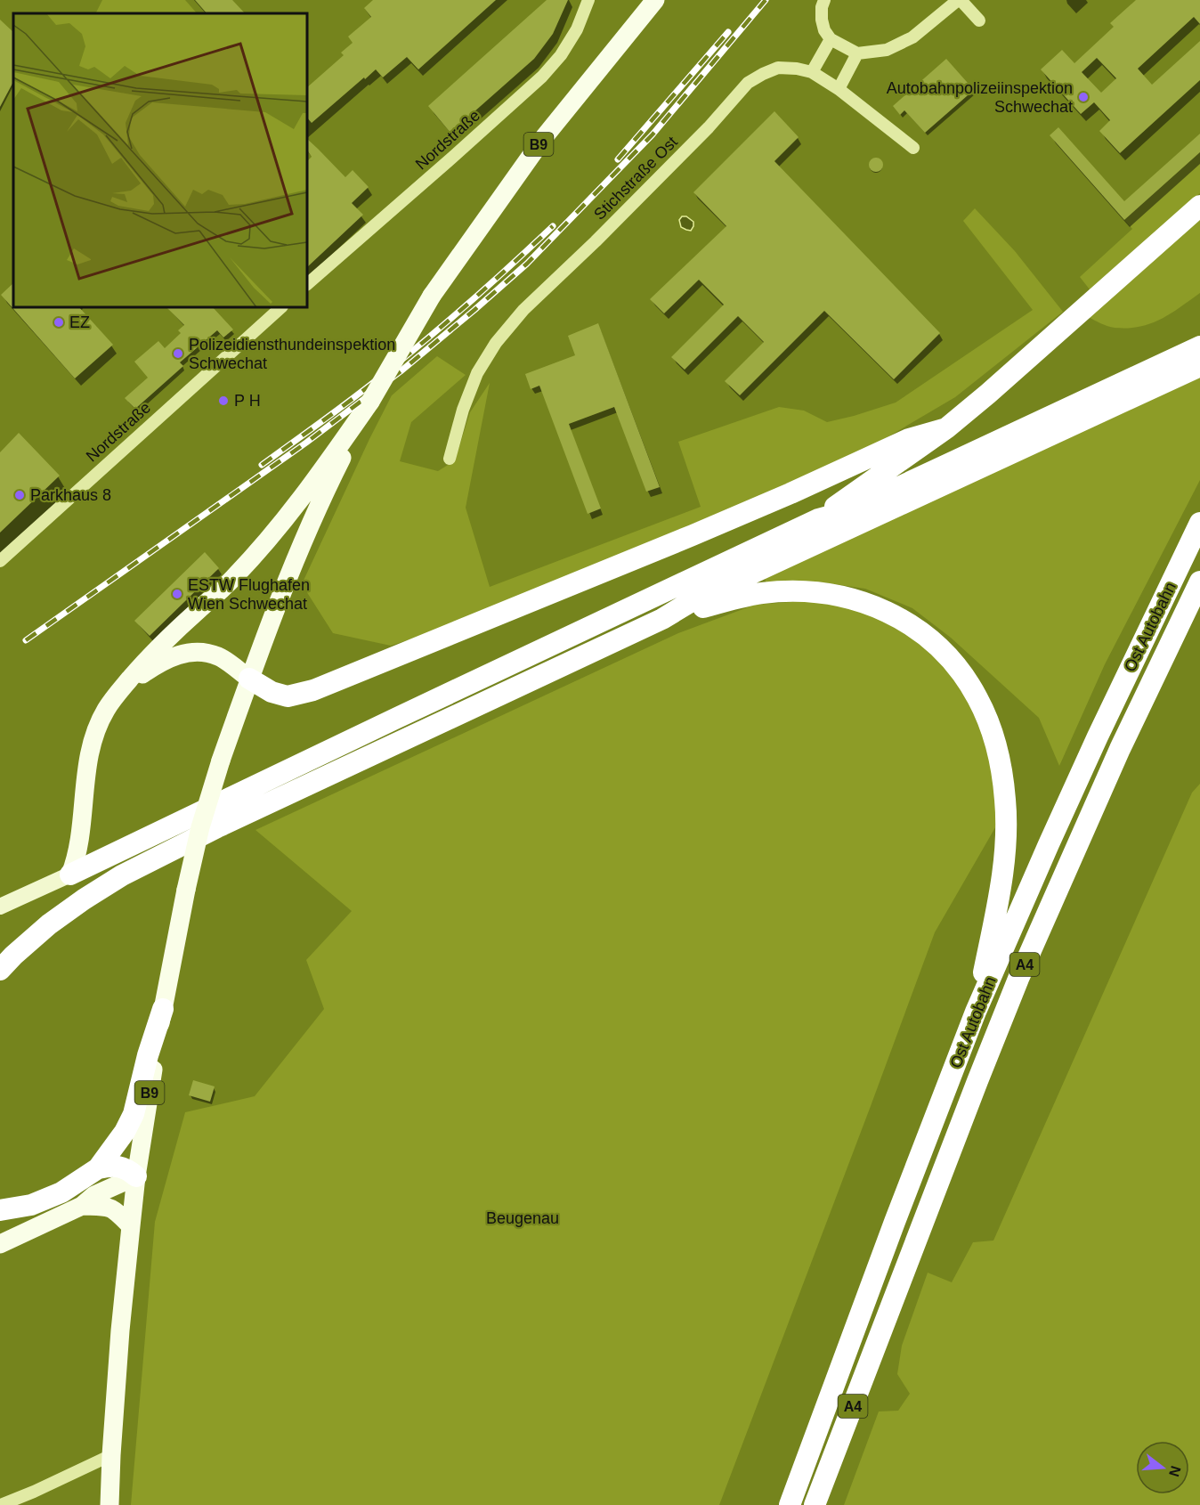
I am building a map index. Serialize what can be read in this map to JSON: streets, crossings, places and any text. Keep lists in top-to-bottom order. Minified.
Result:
{"streets":{"highway":["Ost Autobahn","A4"],"main road":["B9"],"street":["Nordstraße","Stichstraße Ost"]},"parks":["Beugenau"],"places":["Autobahnpolizeiinspektion Schwechat","EZ","Polizeidiensthundeinspektion Schwechat","P H","Parkhaus 8","ESTW Flughafen Wien Schwechat"],"north":"right"}
